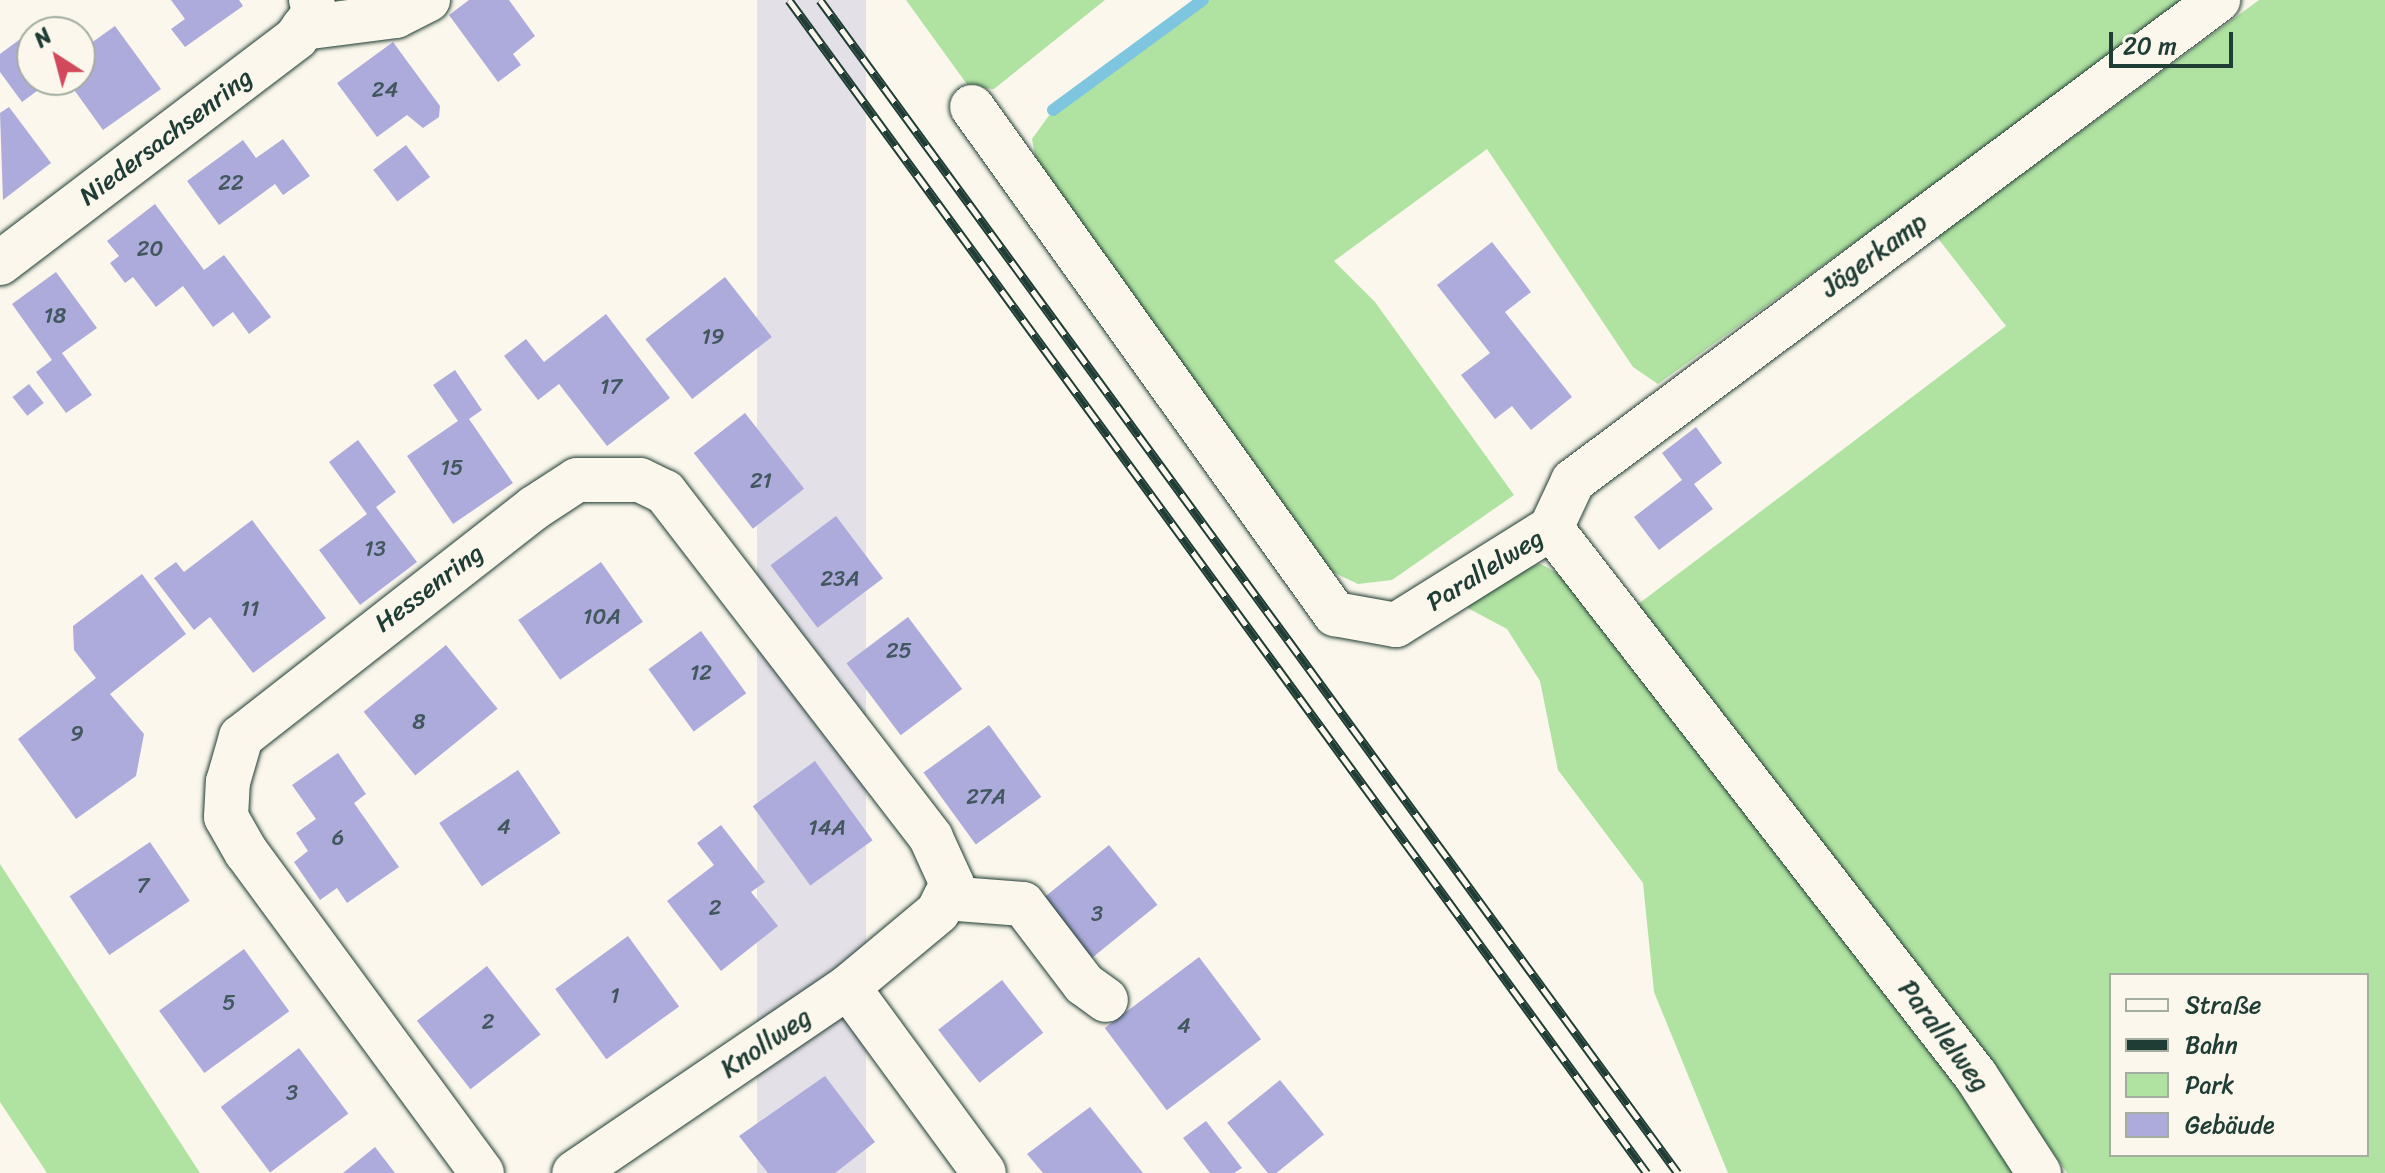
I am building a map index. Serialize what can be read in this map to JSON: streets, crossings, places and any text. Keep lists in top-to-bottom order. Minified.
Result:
{"streets":{"street":["Niedersachsenring","Jägerkamp","Parallelweg","Hessenring","Knollweg"]},"crossings":[["Jägerkamp","Parallelweg"],["Hessenring","Knollweg"]],"house_numbers":["24","22","20","18","19","17","15","21","13","23A","11","10A","25","12","8","9","27A","4","14A","6","7","2","3","1","5","2","4","3"],"legend":["Straße","Bahn","Park","Gebäude"],"scale_bar":"20 m","north":"top left"}
